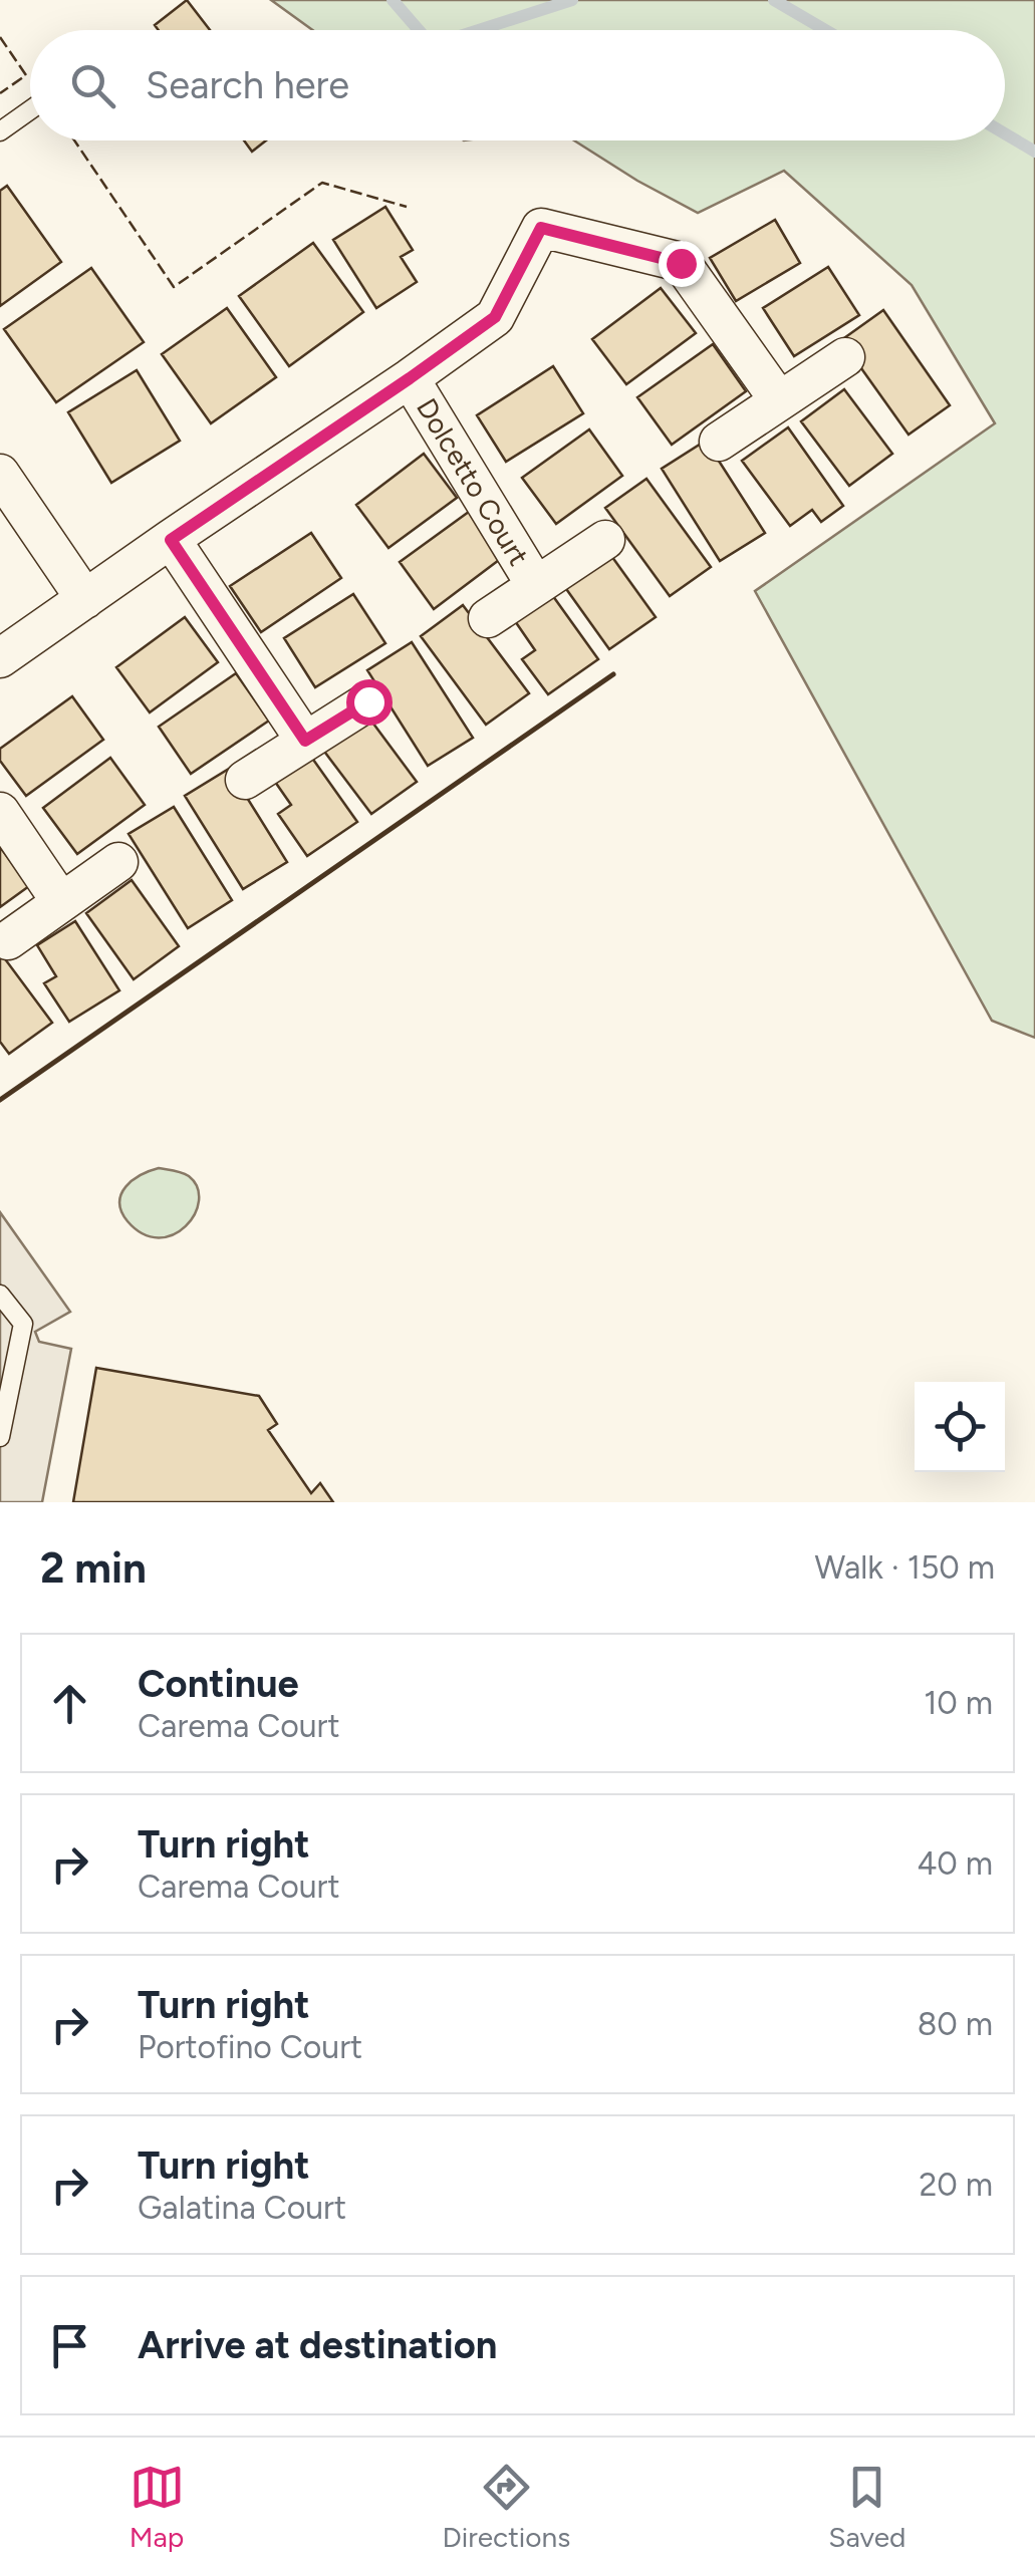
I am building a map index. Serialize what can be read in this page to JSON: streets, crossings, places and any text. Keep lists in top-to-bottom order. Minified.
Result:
{"streets":{"street":["Dolcetto Court"]},"page":{"search":"Search here","heading":["2 min","Walk · 150 m"],"list":[["Continue","Carema Court","10 m"],["Turn right","Carema Court","40 m"],["Turn right","Portofino Court","80 m"],["Turn right","Galatina Court","20 m"],"Arrive at destination"],"nav":["Map","Directions","Saved"]}}
